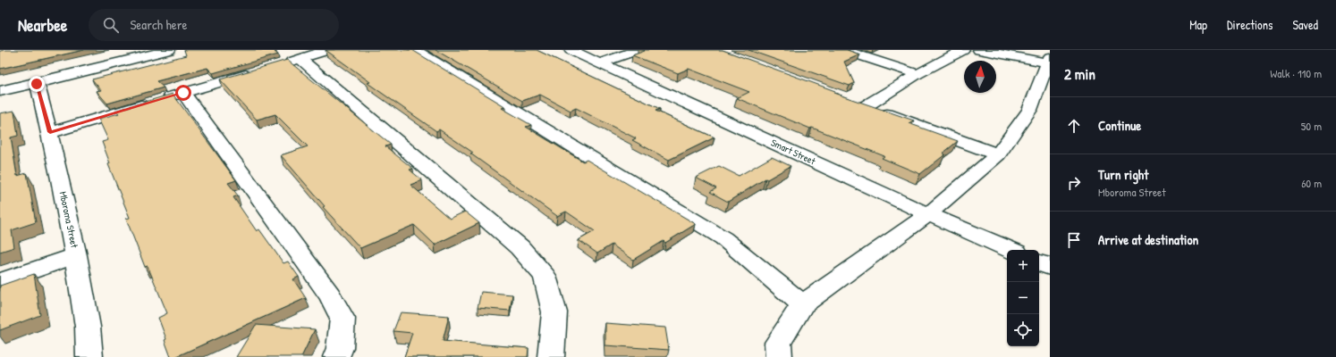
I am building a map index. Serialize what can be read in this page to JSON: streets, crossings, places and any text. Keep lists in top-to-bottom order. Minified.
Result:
{"streets":{"street":["Smart Street","Mboroma Street"]},"north":"top","page":{"header":"Nearbee","search":"Search here","nav":["Map","Directions","Saved"],"heading":["2 min","Walk · 110 m"],"list":[["Continue","50 m"],["Turn right","Mboroma Street","60 m"],"Arrive at destination"],"map_buttons":["+","−"]}}
